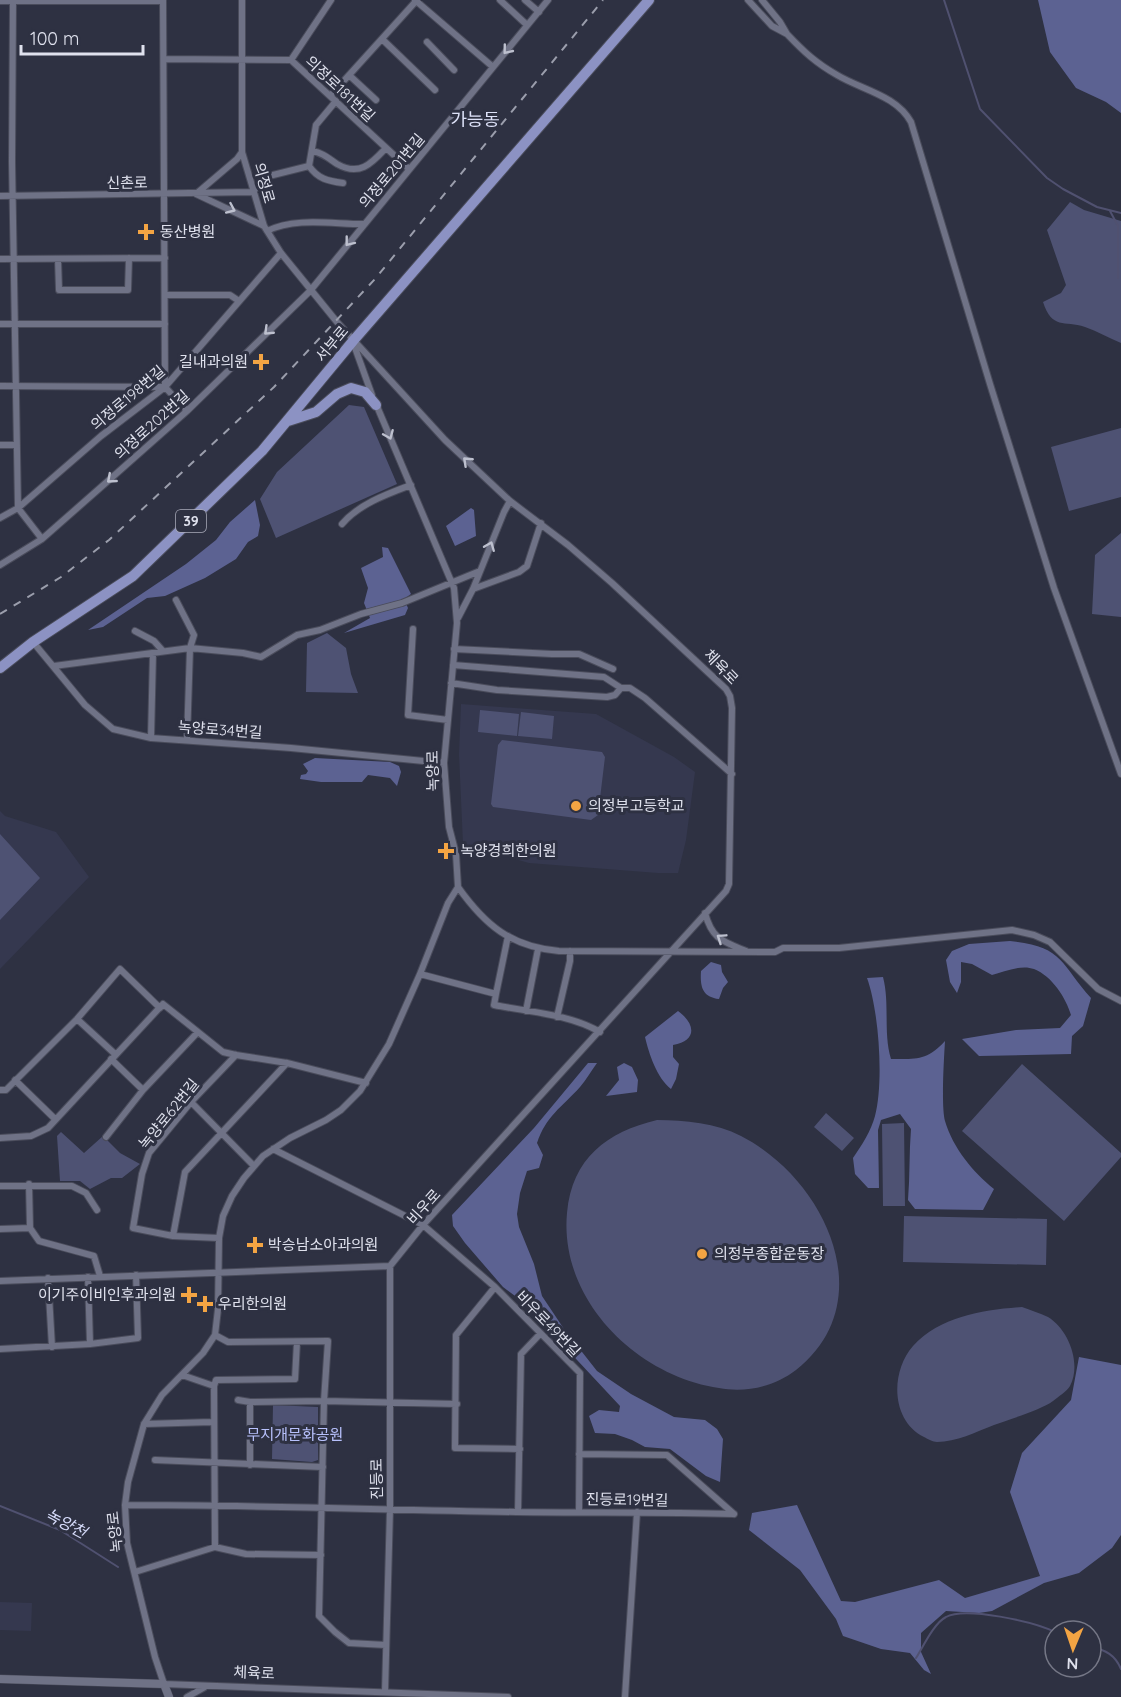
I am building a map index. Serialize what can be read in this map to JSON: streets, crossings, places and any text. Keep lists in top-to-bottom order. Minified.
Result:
{"streets":{"main road":["서부로","39"],"street":["의정로181번길","의정로201번길","신촌로","의정로","의정로198번길","의정로202번길","체육로","녹양로34번길","녹양로","녹양로62번길","비우로","비우로49번길","진등로","진등로19번길"]},"crossings":[["의정로181번길","의정로201번길"],["의정로181번길","의정로"],["의정로201번길","의정로"],["의정로201번길","의정로202번길"],["신촌로","의정로"],["의정로","서부로"],["의정로","의정로198번길"],["의정로","의정로202번길"],["의정로","체육로"],["의정로","녹양로"],["서부로","체육로"],["서부로","녹양로34번길"],["서부로","녹양로"],["체육로","녹양로"],["체육로","비우로"],["체육로","진등로"],["녹양로34번길","녹양로"],["녹양로","진등로19번길"],["비우로","비우로49번길"],["비우로","진등로"],["비우로49번길","진등로19번길"],["진등로","진등로19번길"]],"one_way":["의정로201번길","의정로202번길"],"districts":["가능동"],"water":["녹양천"],"parks":["무지개문화공원"],"places":{"health":["동산병원","길내과의원","녹양경희한의원","박승남소아과의원","이기주이비인후과의원","우리한의원"],"other":["의정부고등학교","의정부종합운동장"]},"scale_bar":"100 m","north":"bottom"}
